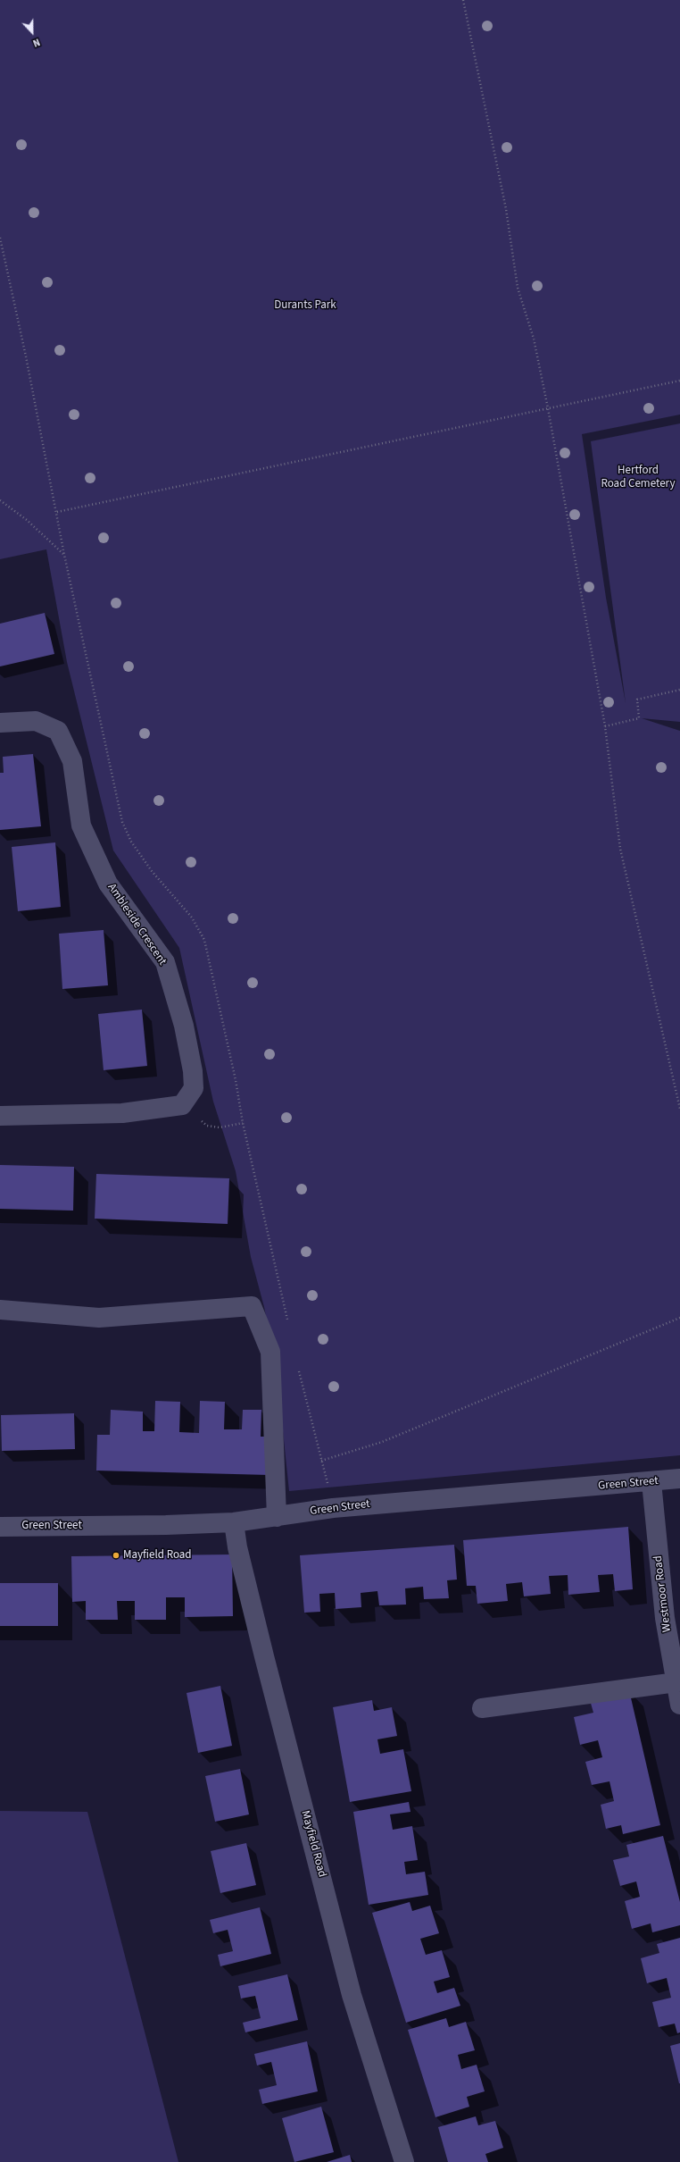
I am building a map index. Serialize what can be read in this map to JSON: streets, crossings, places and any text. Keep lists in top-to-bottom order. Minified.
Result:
{"streets":{"street":["Ambleside Crescent","Green Street","Westmoor Road","Mayfield Road"]},"crossings":[["Green Street","Westmoor Road"],["Green Street","Mayfield Road"]],"parks":["Durants Park","Hertford Road Cemetery"],"places":["Mayfield Road"],"north":"bottom"}
